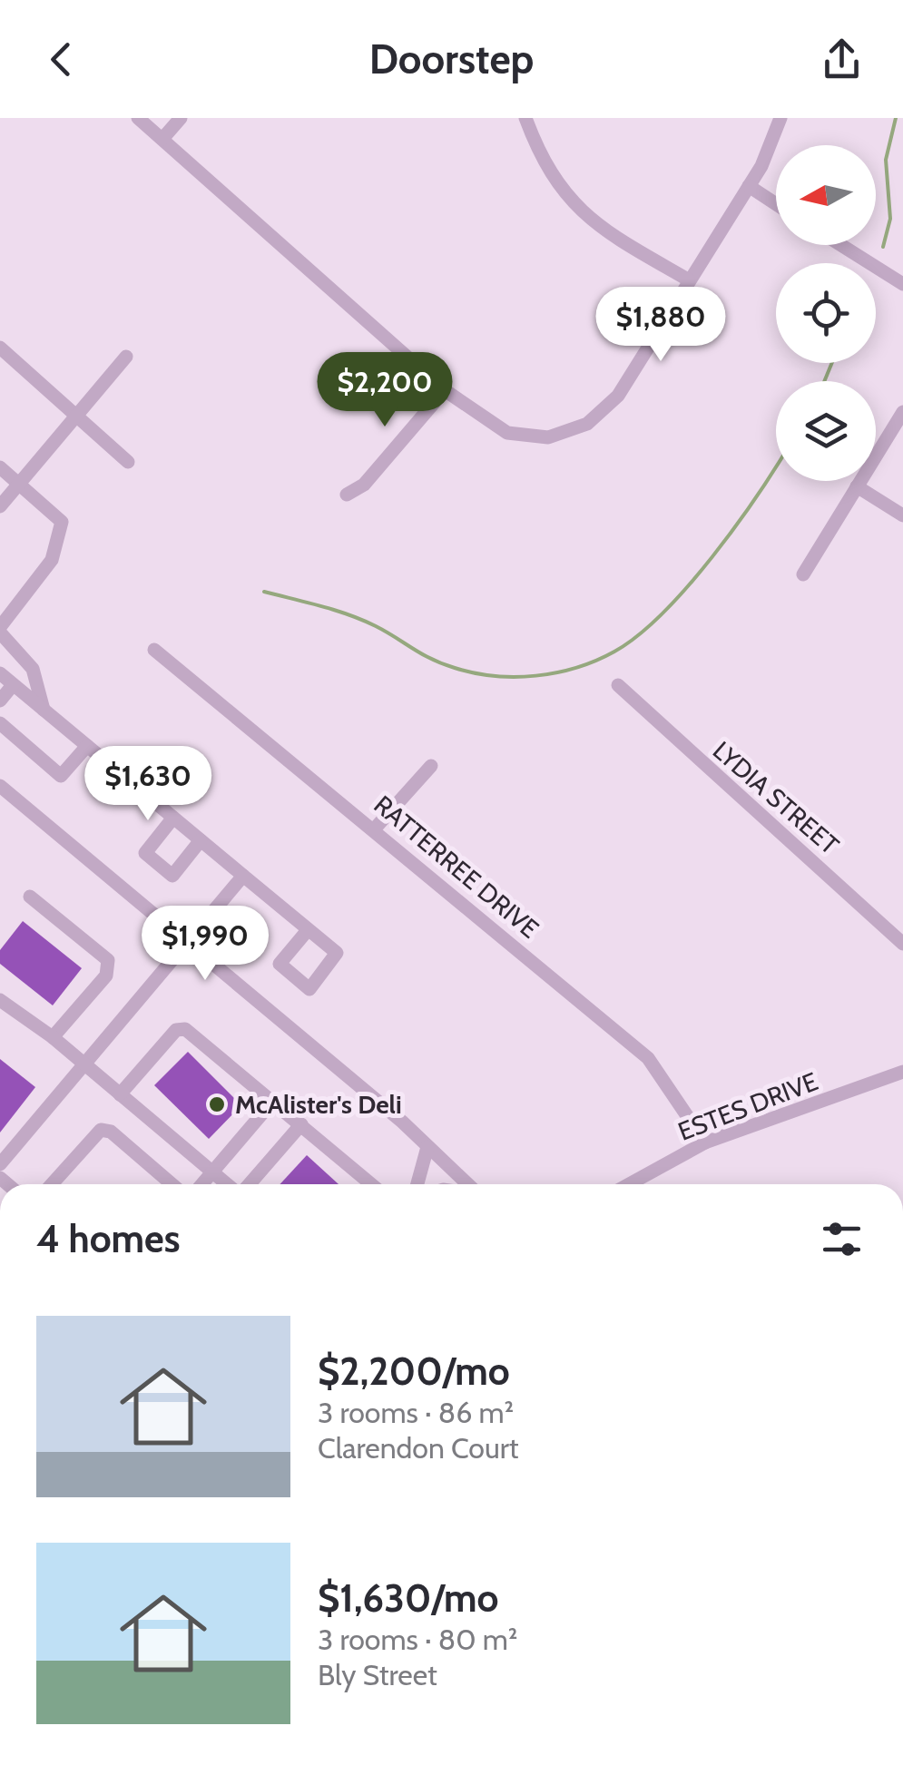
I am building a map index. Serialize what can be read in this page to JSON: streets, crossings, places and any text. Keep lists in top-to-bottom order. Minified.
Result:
{"streets":{"street":["LYDIA STREET","RATTERREE DRIVE","ESTES DRIVE"]},"crossings":[["RATTERREE DRIVE","ESTES DRIVE"]],"places":["McAlister's Deli"],"north":"left","page":{"header":"Doorstep","price":["$1,880","$2,200","$1,630","$1,990"],"heading":"4 homes","list":[{"name":"$2,200/mo","note":"3 rooms · 86 m² · Clarendon Court"},{"name":"$1,630/mo","note":"3 rooms · 80 m² · Bly Street"}]}}
